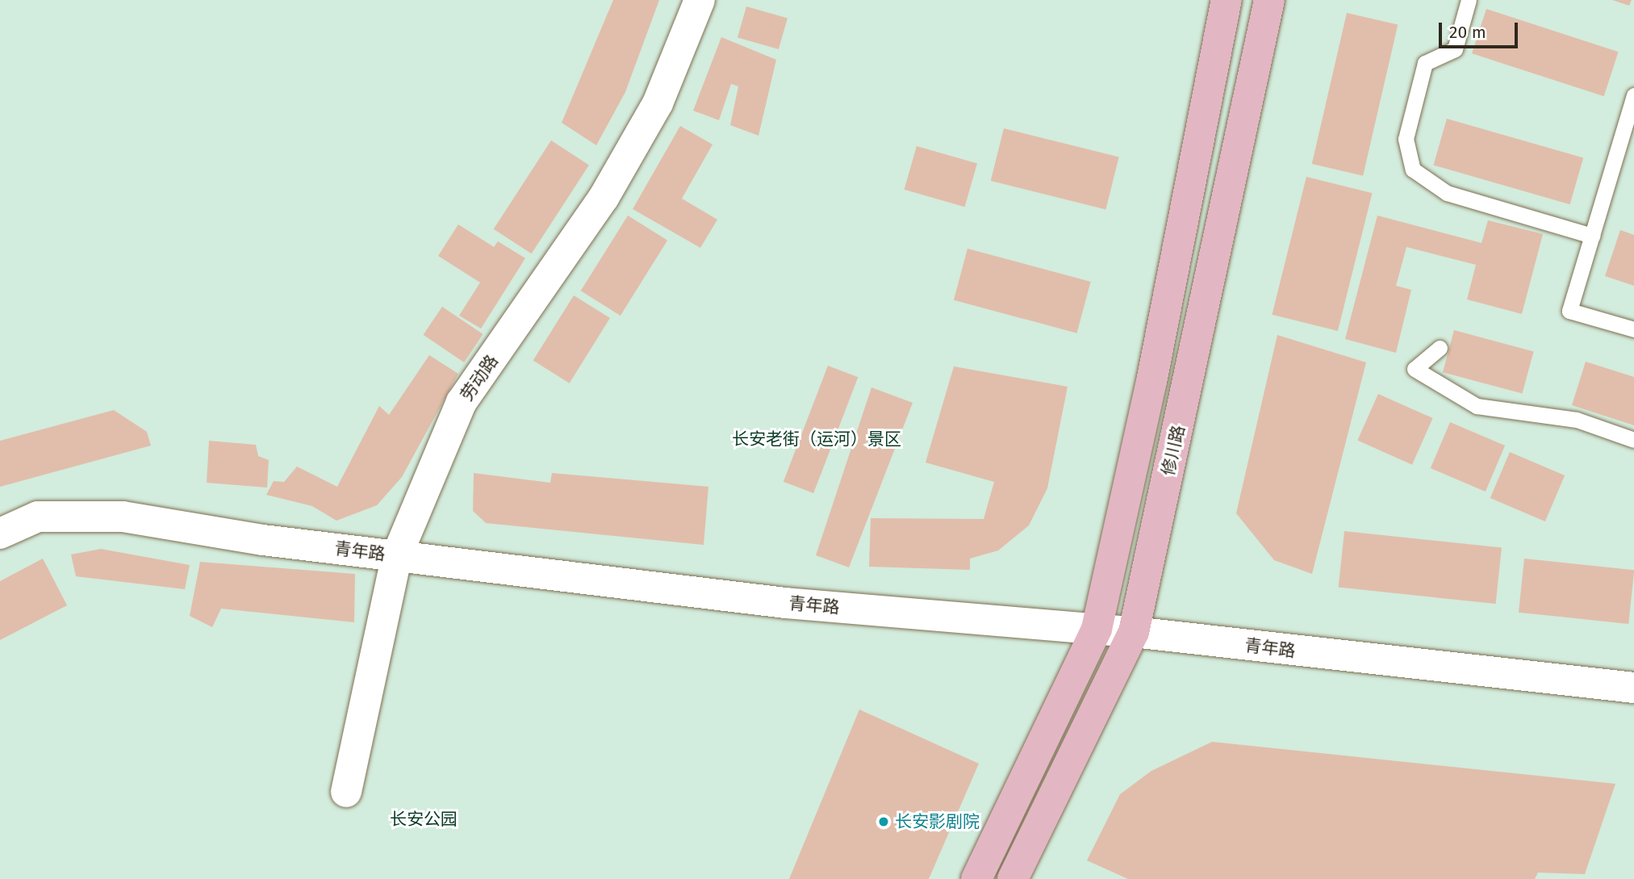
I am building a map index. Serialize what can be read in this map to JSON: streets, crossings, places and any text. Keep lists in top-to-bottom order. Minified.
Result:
{"streets":{"main road":["修川路"],"street":["劳动路","青年路"]},"crossings":[["劳动路","青年路"],["修川路","青年路"]],"parks":["长安老街（运河）景区","长安公园"],"places":["长安影剧院"],"scale_bar":"20 m"}
